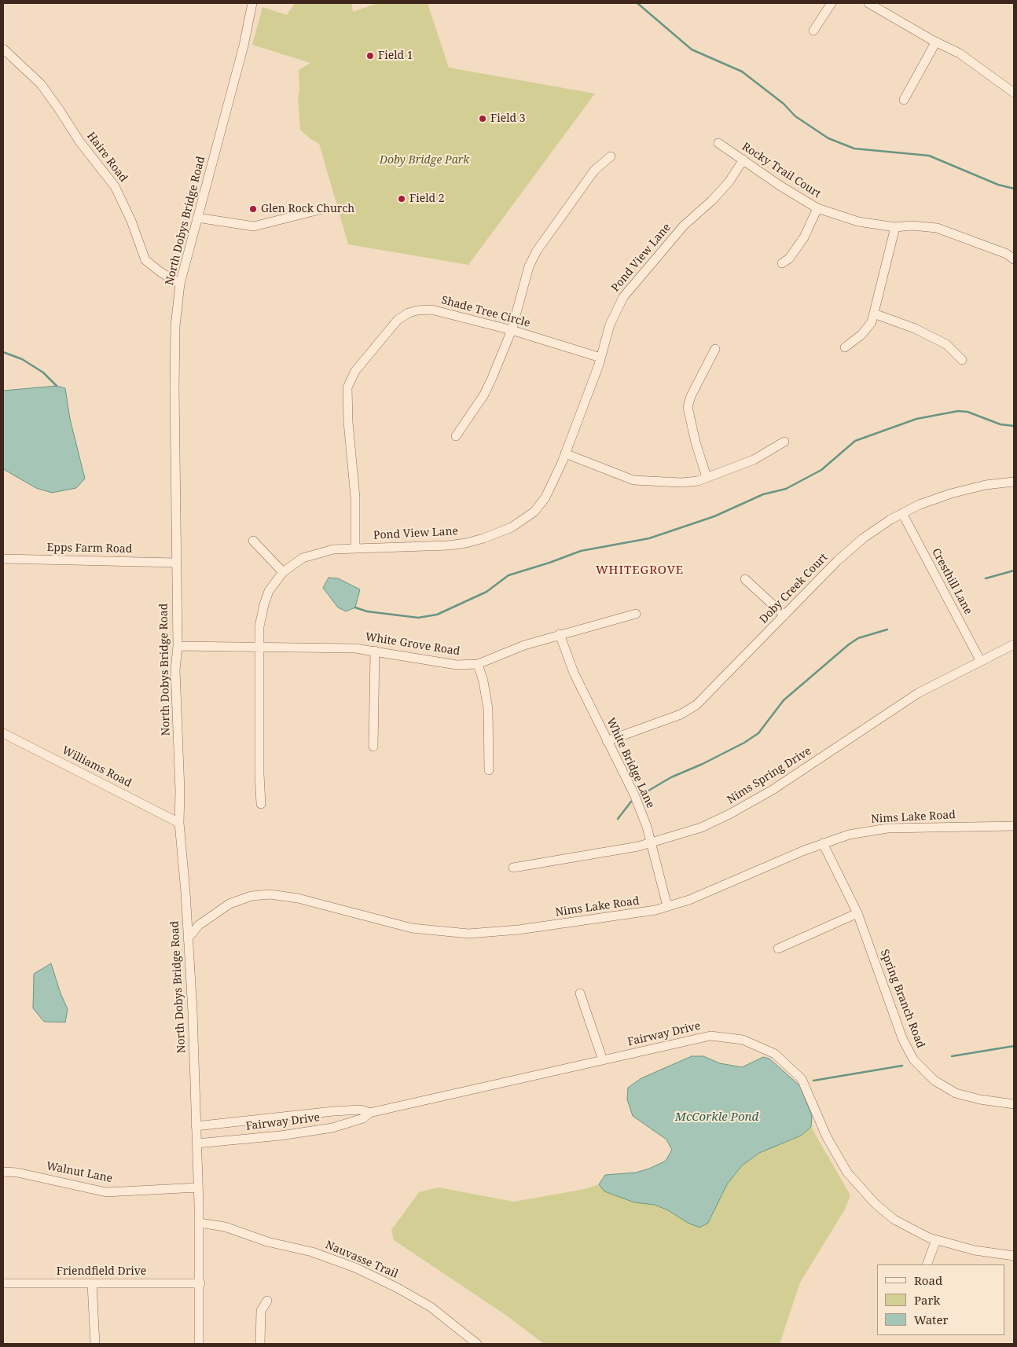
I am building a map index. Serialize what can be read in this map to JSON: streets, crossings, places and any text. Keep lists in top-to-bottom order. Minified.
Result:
{"streets":{"street":["Haire Road","Rocky Trail Court","North Dobys Bridge Road","Pond View Lane","Shade Tree Circle","Epps Farm Road","Cresthill Lane","Doby Creek Court","White Grove Road","White Bridge Lane","Williams Road","Nims Spring Drive","Nims Lake Road","Spring Branch Road","Fairway Drive","Walnut Lane","Nauvasse Trail","Friendfield Drive"]},"crossings":[["Haire Road","North Dobys Bridge Road"],["Rocky Trail Court","Pond View Lane"],["North Dobys Bridge Road","Epps Farm Road"],["North Dobys Bridge Road","White Grove Road"],["North Dobys Bridge Road","Williams Road"],["North Dobys Bridge Road","Nims Lake Road"],["North Dobys Bridge Road","Fairway Drive"],["North Dobys Bridge Road","Walnut Lane"],["North Dobys Bridge Road","Nauvasse Trail"],["North Dobys Bridge Road","Friendfield Drive"],["Pond View Lane","Shade Tree Circle"],["Pond View Lane","White Grove Road"],["Cresthill Lane","Doby Creek Court"],["Cresthill Lane","Nims Spring Drive"],["Doby Creek Court","White Bridge Lane"],["White Grove Road","White Bridge Lane"],["White Bridge Lane","Nims Spring Drive"],["White Bridge Lane","Nims Lake Road"],["Nims Lake Road","Spring Branch Road"]],"districts":["WHITEGROVE"],"water":["McCorkle Pond"],"parks":["Doby Bridge Park"],"places":["Field 1","Field 3","Field 2","Glen Rock Church"],"legend":["Road","Park","Water"]}
